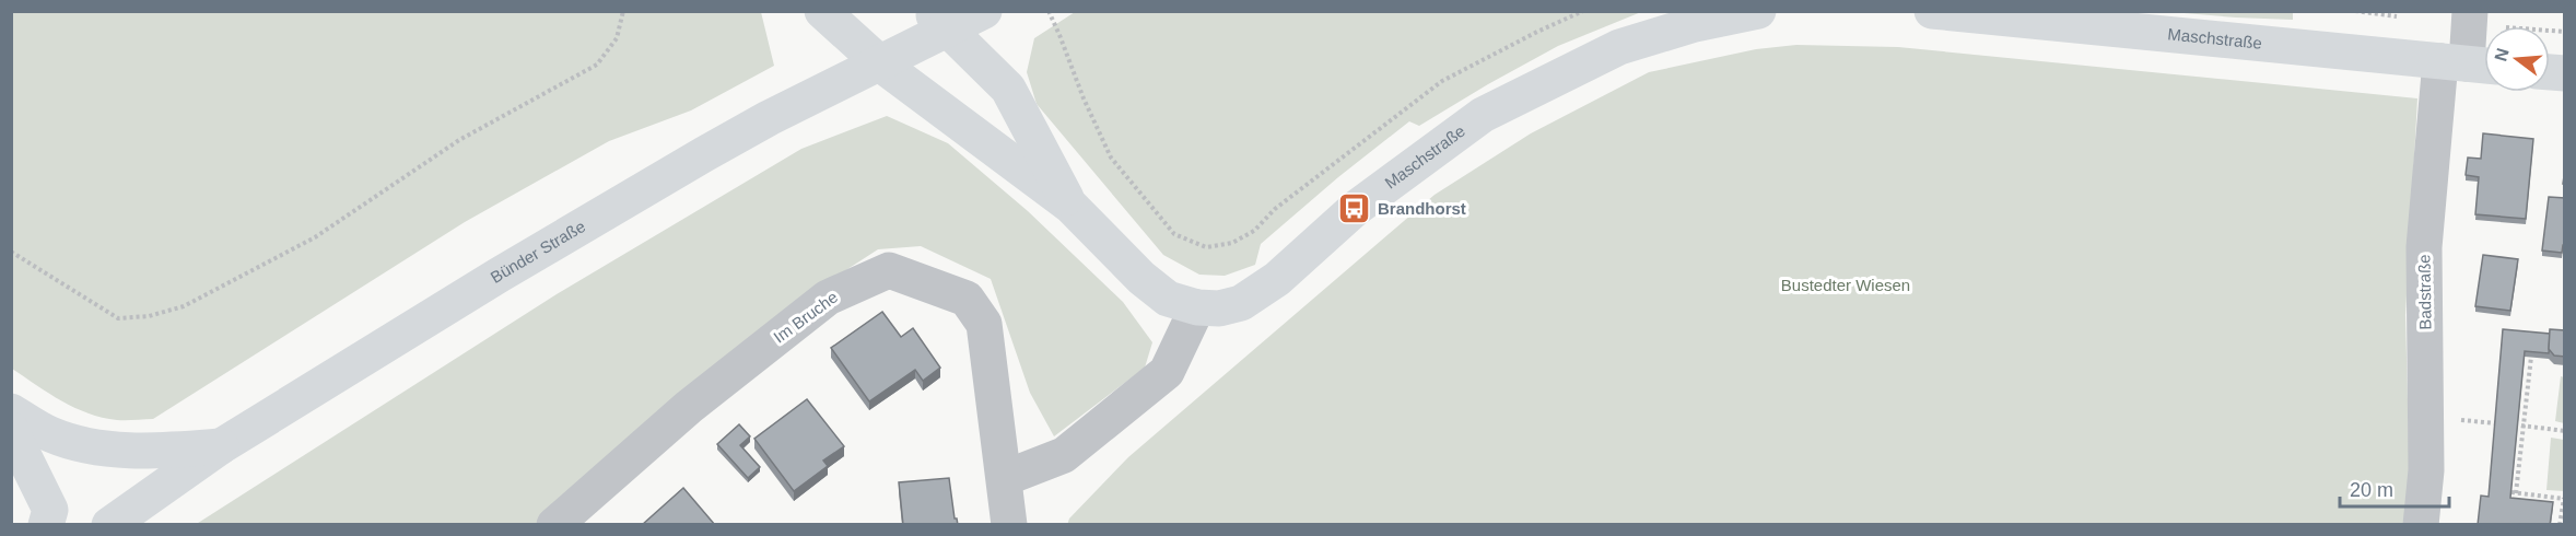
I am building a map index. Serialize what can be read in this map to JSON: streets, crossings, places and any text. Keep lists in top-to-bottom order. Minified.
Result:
{"streets":{"main road":["Maschstraße","Bünder Straße"],"street":["Badstraße","Im Bruche"]},"crossings":[["Maschstraße","Bünder Straße"],["Maschstraße","Badstraße"]],"parks":["Bustedter Wiesen"],"places":{"bus stop":["Brandhorst"]},"scale_bar":"20 m","north":"left"}
